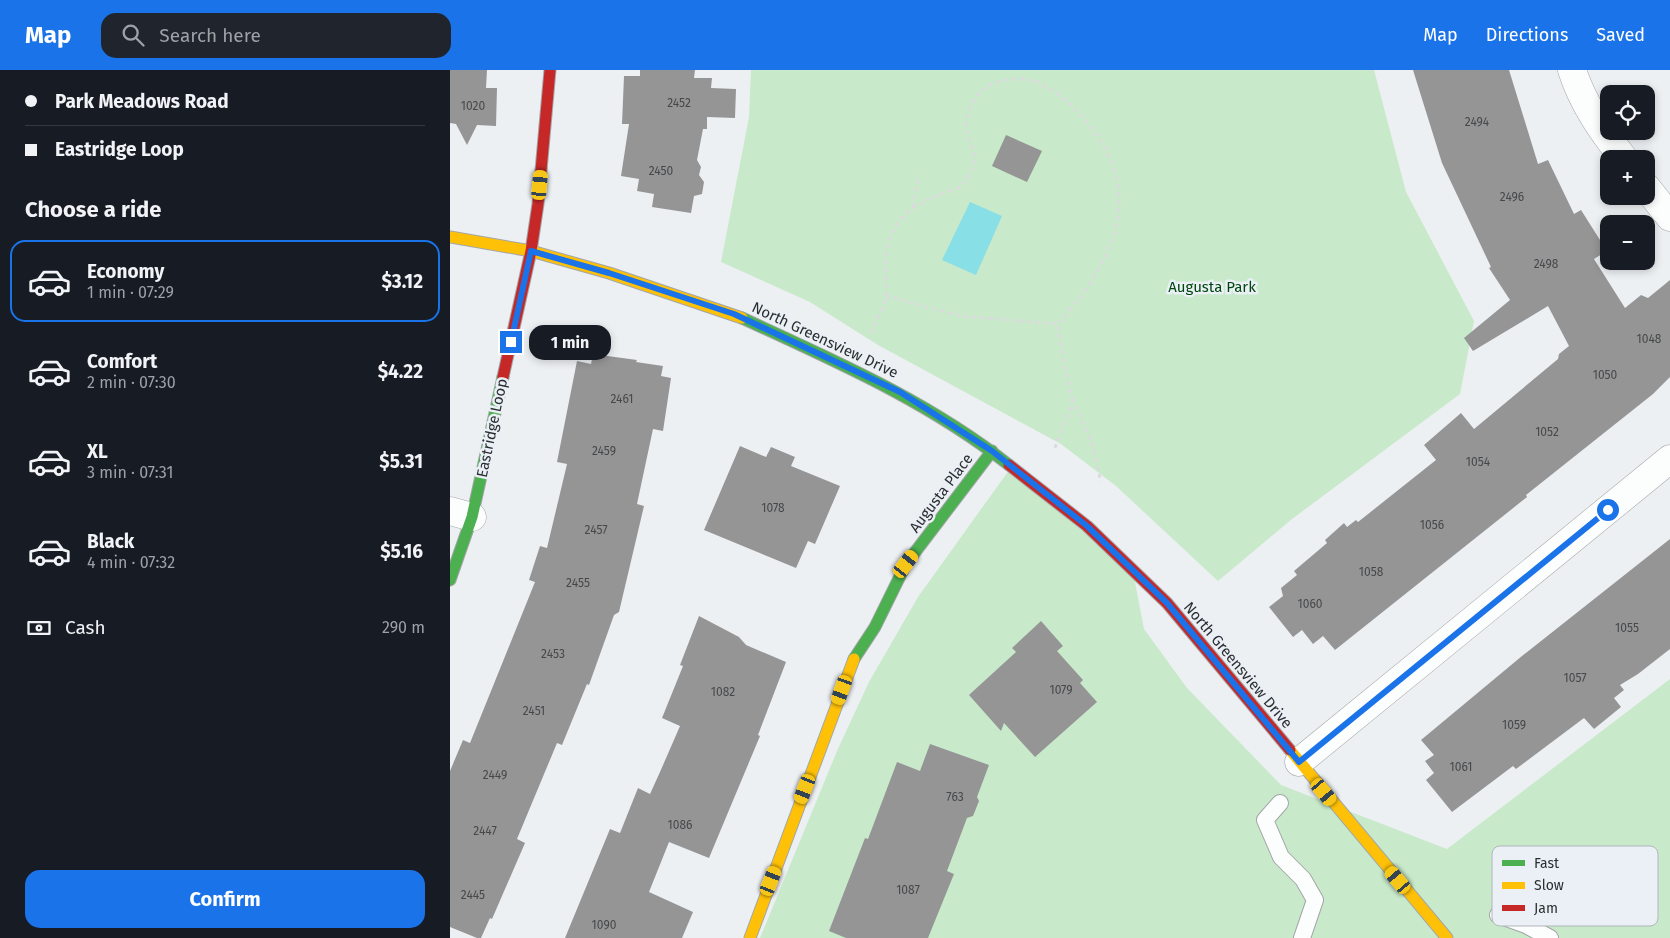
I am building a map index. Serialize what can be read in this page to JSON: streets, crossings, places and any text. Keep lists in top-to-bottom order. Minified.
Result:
{"streets":{"street":["North Greensview Drive","Eastridge Loop","Augusta Place"]},"crossings":[["North Greensview Drive","Eastridge Loop"],["North Greensview Drive","Augusta Place"]],"parks":["Augusta Park"],"house_numbers":["2452","1020","2494","2450","2496","2498","1048","1050","2461","1052","2459","1054","1078","1056","2457","1058","2455","1060","1055","2453","1057","1079","1082","2451","1059","1061","2449","763","1086","2447","1087","2445","1090"],"legend":["Fast","Slow","Jam"],"page":{"header":"Map","search":"Search here","nav":["Map","Directions","Saved"],"banner":["Park Meadows Road","Eastridge Loop"],"map_buttons":["+","−"],"heading":"Choose a ride","list":[{"name":"Economy","note":"1 min · 07:29","value":"$3.12"},{"name":"Comfort","note":"2 min · 07:30","value":"$4.22"},{"name":"XL","note":"3 min · 07:31","value":"$5.31"},{"name":"Black","note":"4 min · 07:32","value":"$5.16"}],"bubble":"1 min","pay":["Cash","290 m"],"buttons":"Confirm"}}
